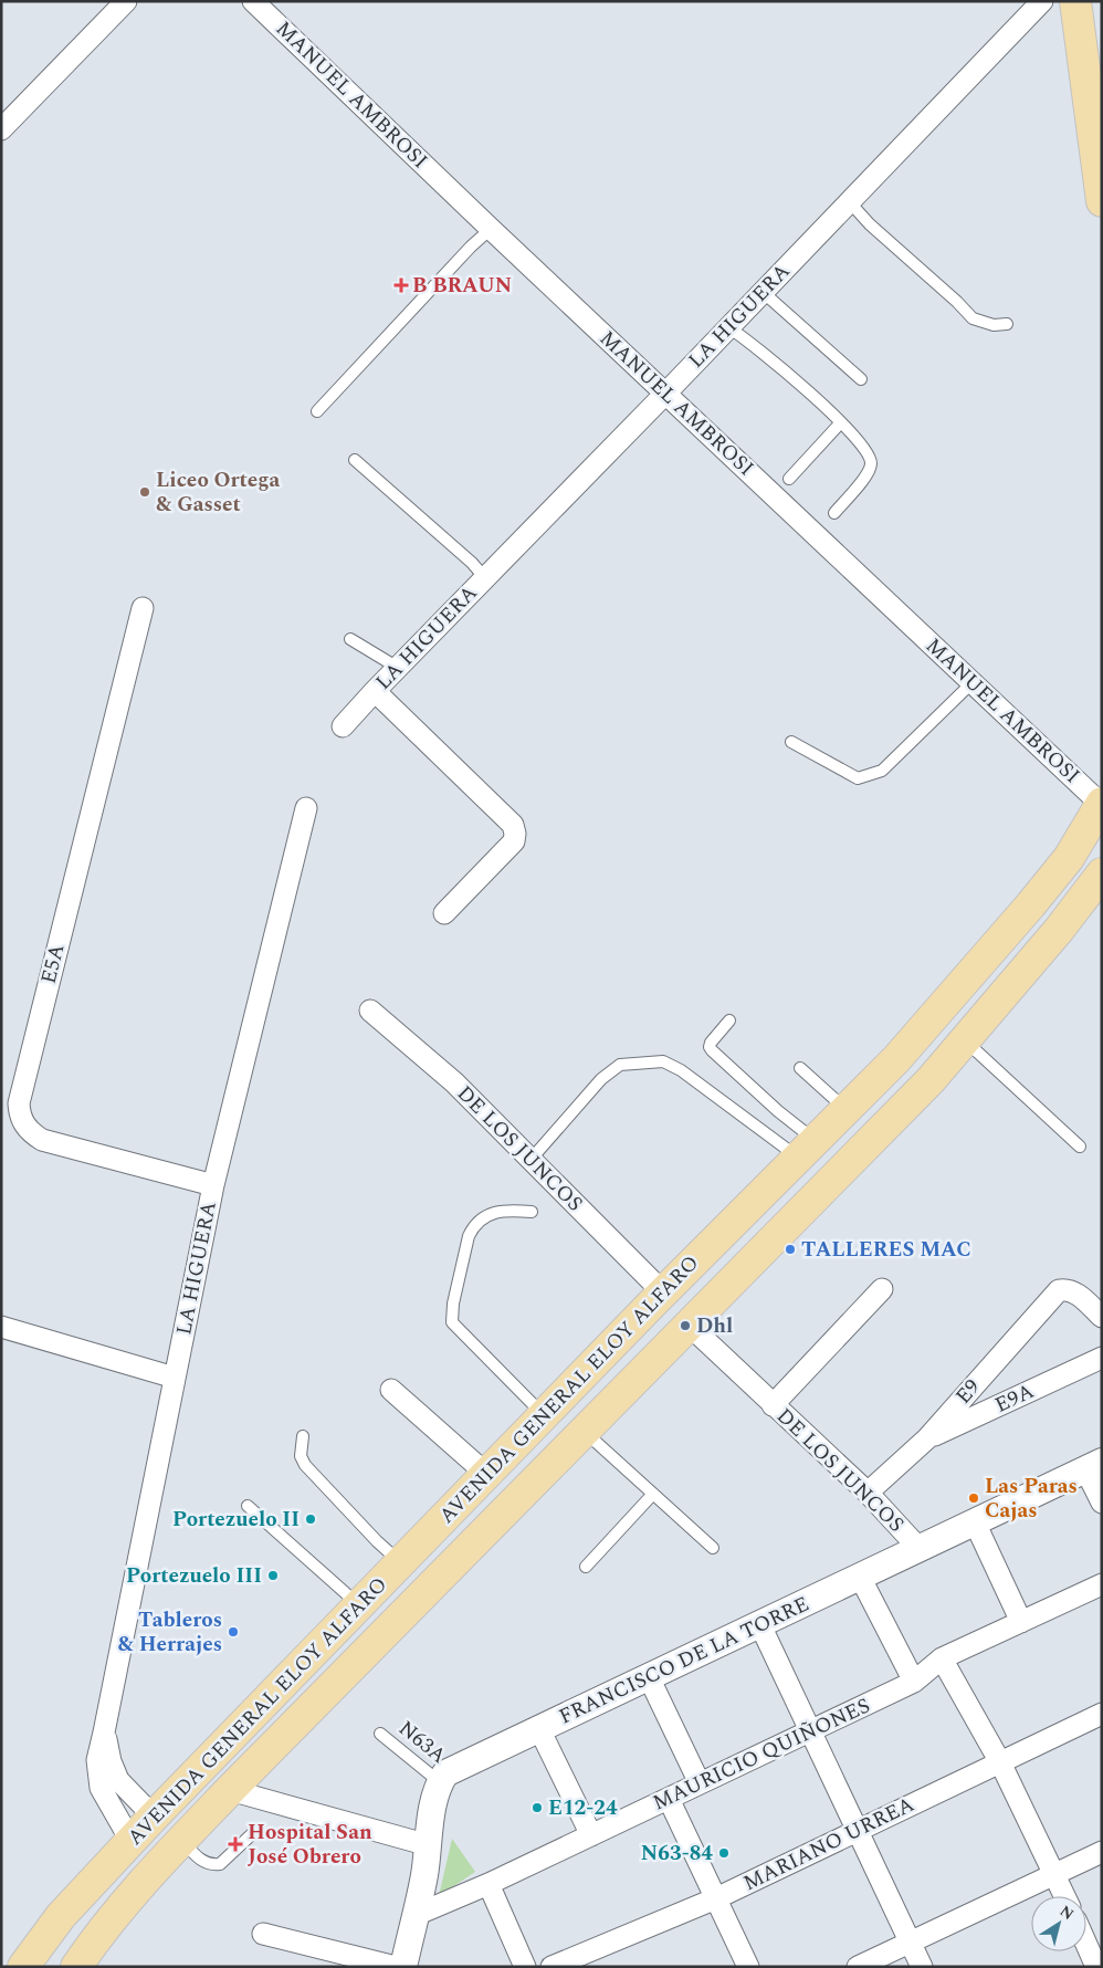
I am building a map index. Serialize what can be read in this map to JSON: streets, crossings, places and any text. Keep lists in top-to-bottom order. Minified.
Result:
{"streets":{"main road":["AVENIDA GENERAL ELOY ALFARO"],"street":["MANUEL AMBROSI","LA HIGUERA","E5A","DE LOS JUNCOS","E9","E9A","FRANCISCO DE LA TORRE","MAURICIO QUIÑONES","MARIANO URREA"],"lane":["N63A"]},"crossings":[["MANUEL AMBROSI","LA HIGUERA"],["MANUEL AMBROSI","AVENIDA GENERAL ELOY ALFARO"],["LA HIGUERA","E5A"],["LA HIGUERA","AVENIDA GENERAL ELOY ALFARO"],["DE LOS JUNCOS","AVENIDA GENERAL ELOY ALFARO"],["DE LOS JUNCOS","E9"],["DE LOS JUNCOS","FRANCISCO DE LA TORRE"],["E9","E9A"],["FRANCISCO DE LA TORRE","N63A"]],"places":{"health":["B BRAUN","Hospital San José Obrero"],"other":["Liceo Ortega & Gasset","TALLERES MAC","Dhl","Las Paras Cajas","Portezuelo II","Portezuelo III","Tableros & Herrajes","E12-24","N63-84"]},"north":"top right"}
